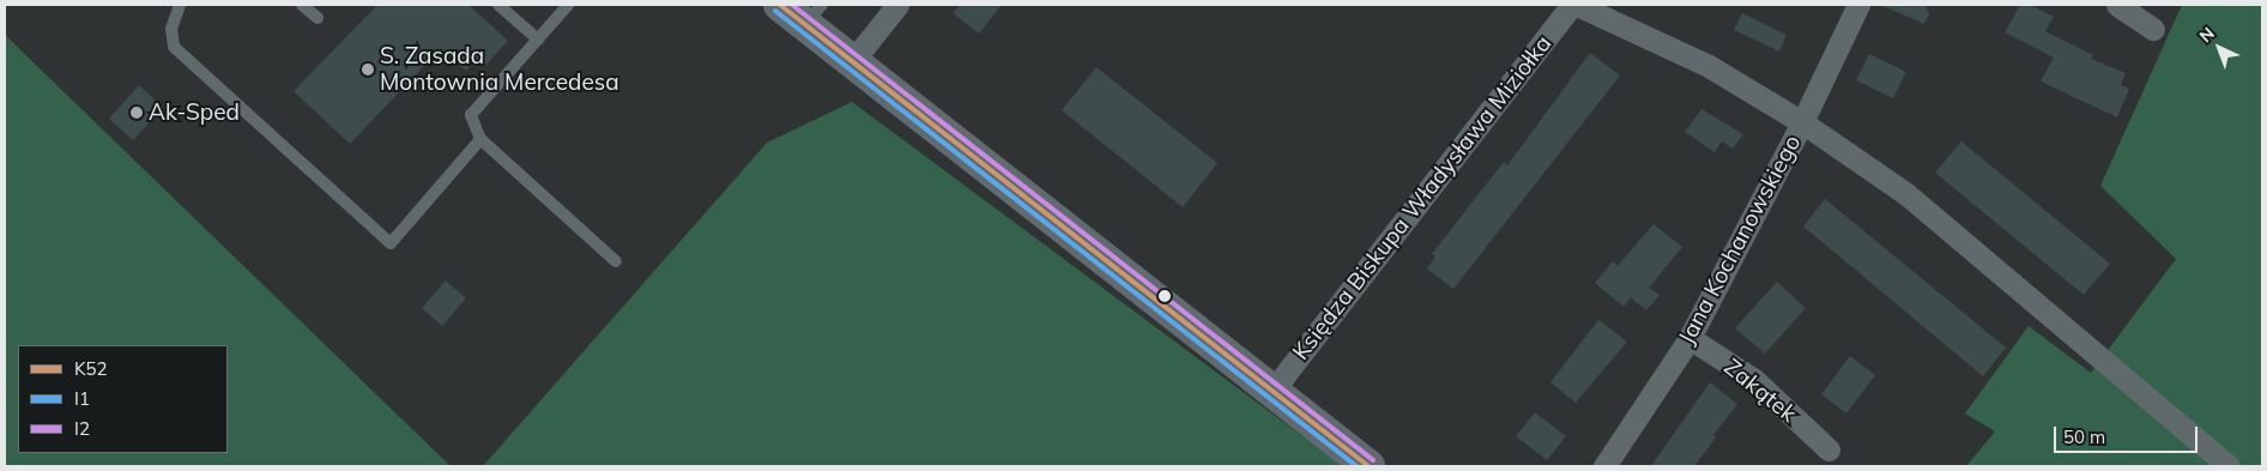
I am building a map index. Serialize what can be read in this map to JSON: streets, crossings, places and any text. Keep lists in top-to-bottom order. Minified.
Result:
{"streets":{"street":["Księdza Biskupa Władysława Miziołka","Jana Kochanowskiego","Zakątek"]},"crossings":[["Jana Kochanowskiego","Zakątek"]],"places":["S. Zasada Montownia Mercedesa","Ak-Sped"],"lines":["transit line K52","transit line I2","transit line I1"],"legend":["K52","I1","I2"],"scale_bar":"50 m","north":"top left"}
